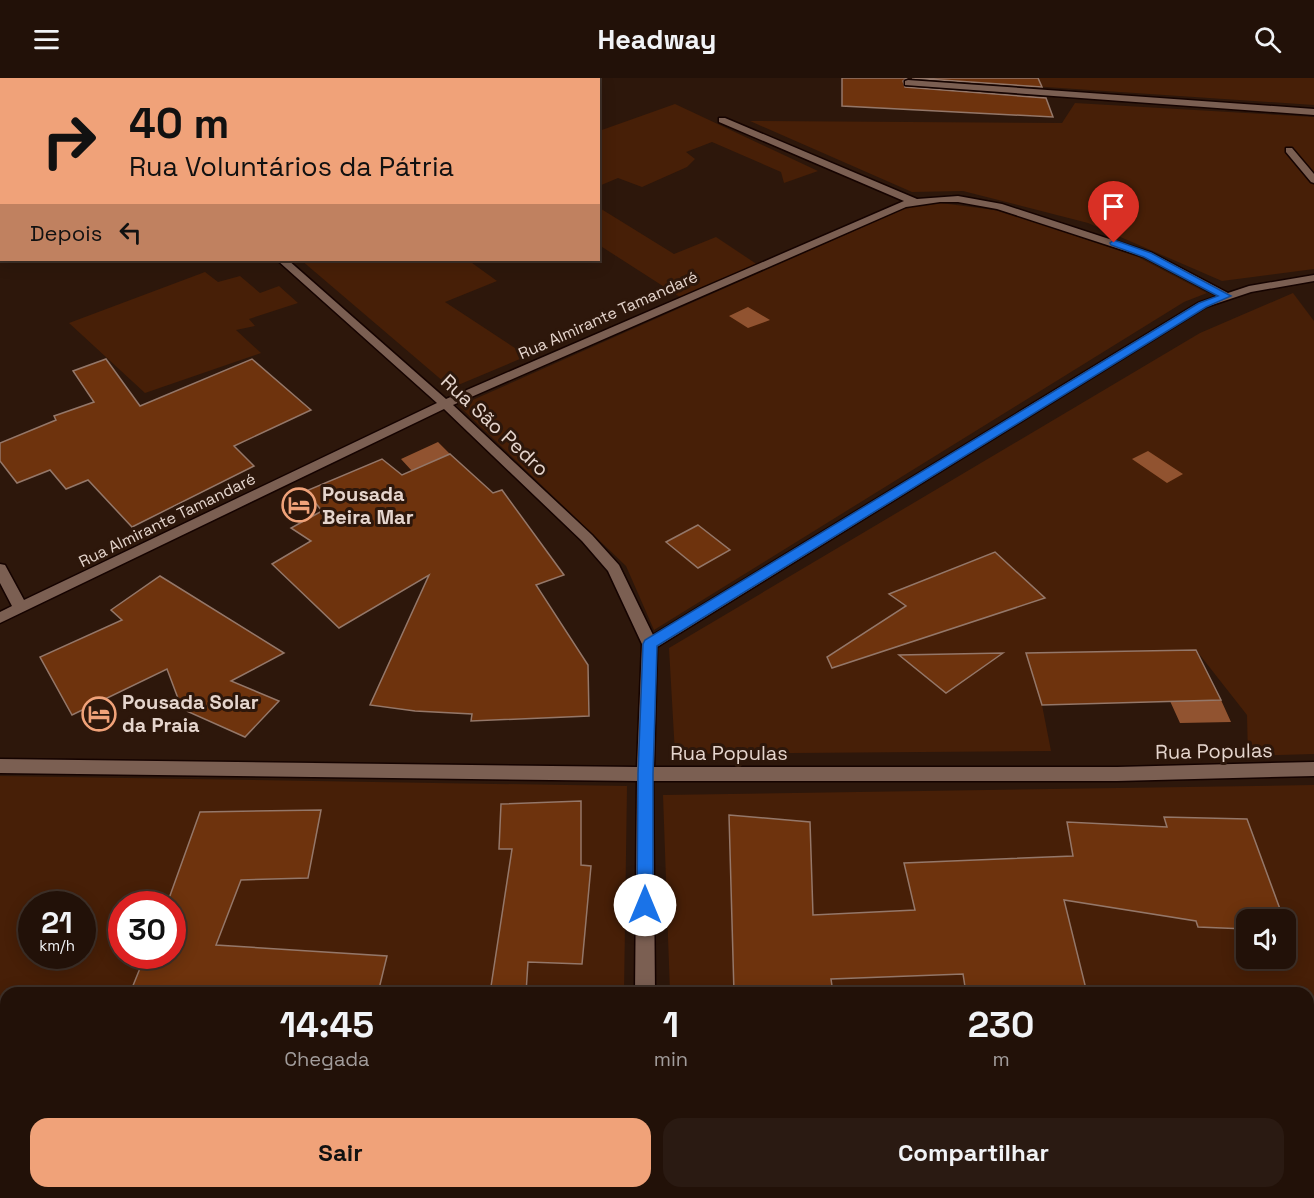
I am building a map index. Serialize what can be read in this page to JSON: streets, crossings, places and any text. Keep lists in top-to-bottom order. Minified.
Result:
{"streets":{"street":["Rua Almirante Tamandaré","Rua São Pedro","Rua Populas"]},"crossings":[["Rua Almirante Tamandaré","Rua São Pedro"]],"places":{"hotel":["Pousada Beira Mar","Pousada Solar da Praia"]},"page":{"header":"Headway","turn":["40 m","Rua Voluntários da Pátria"],"then":"Depois","speed":"21 km/h","limit":"30","eta":["14:45","Chegada","1","min","230","m"],"buttons":["Sair","Compartilhar"]}}
